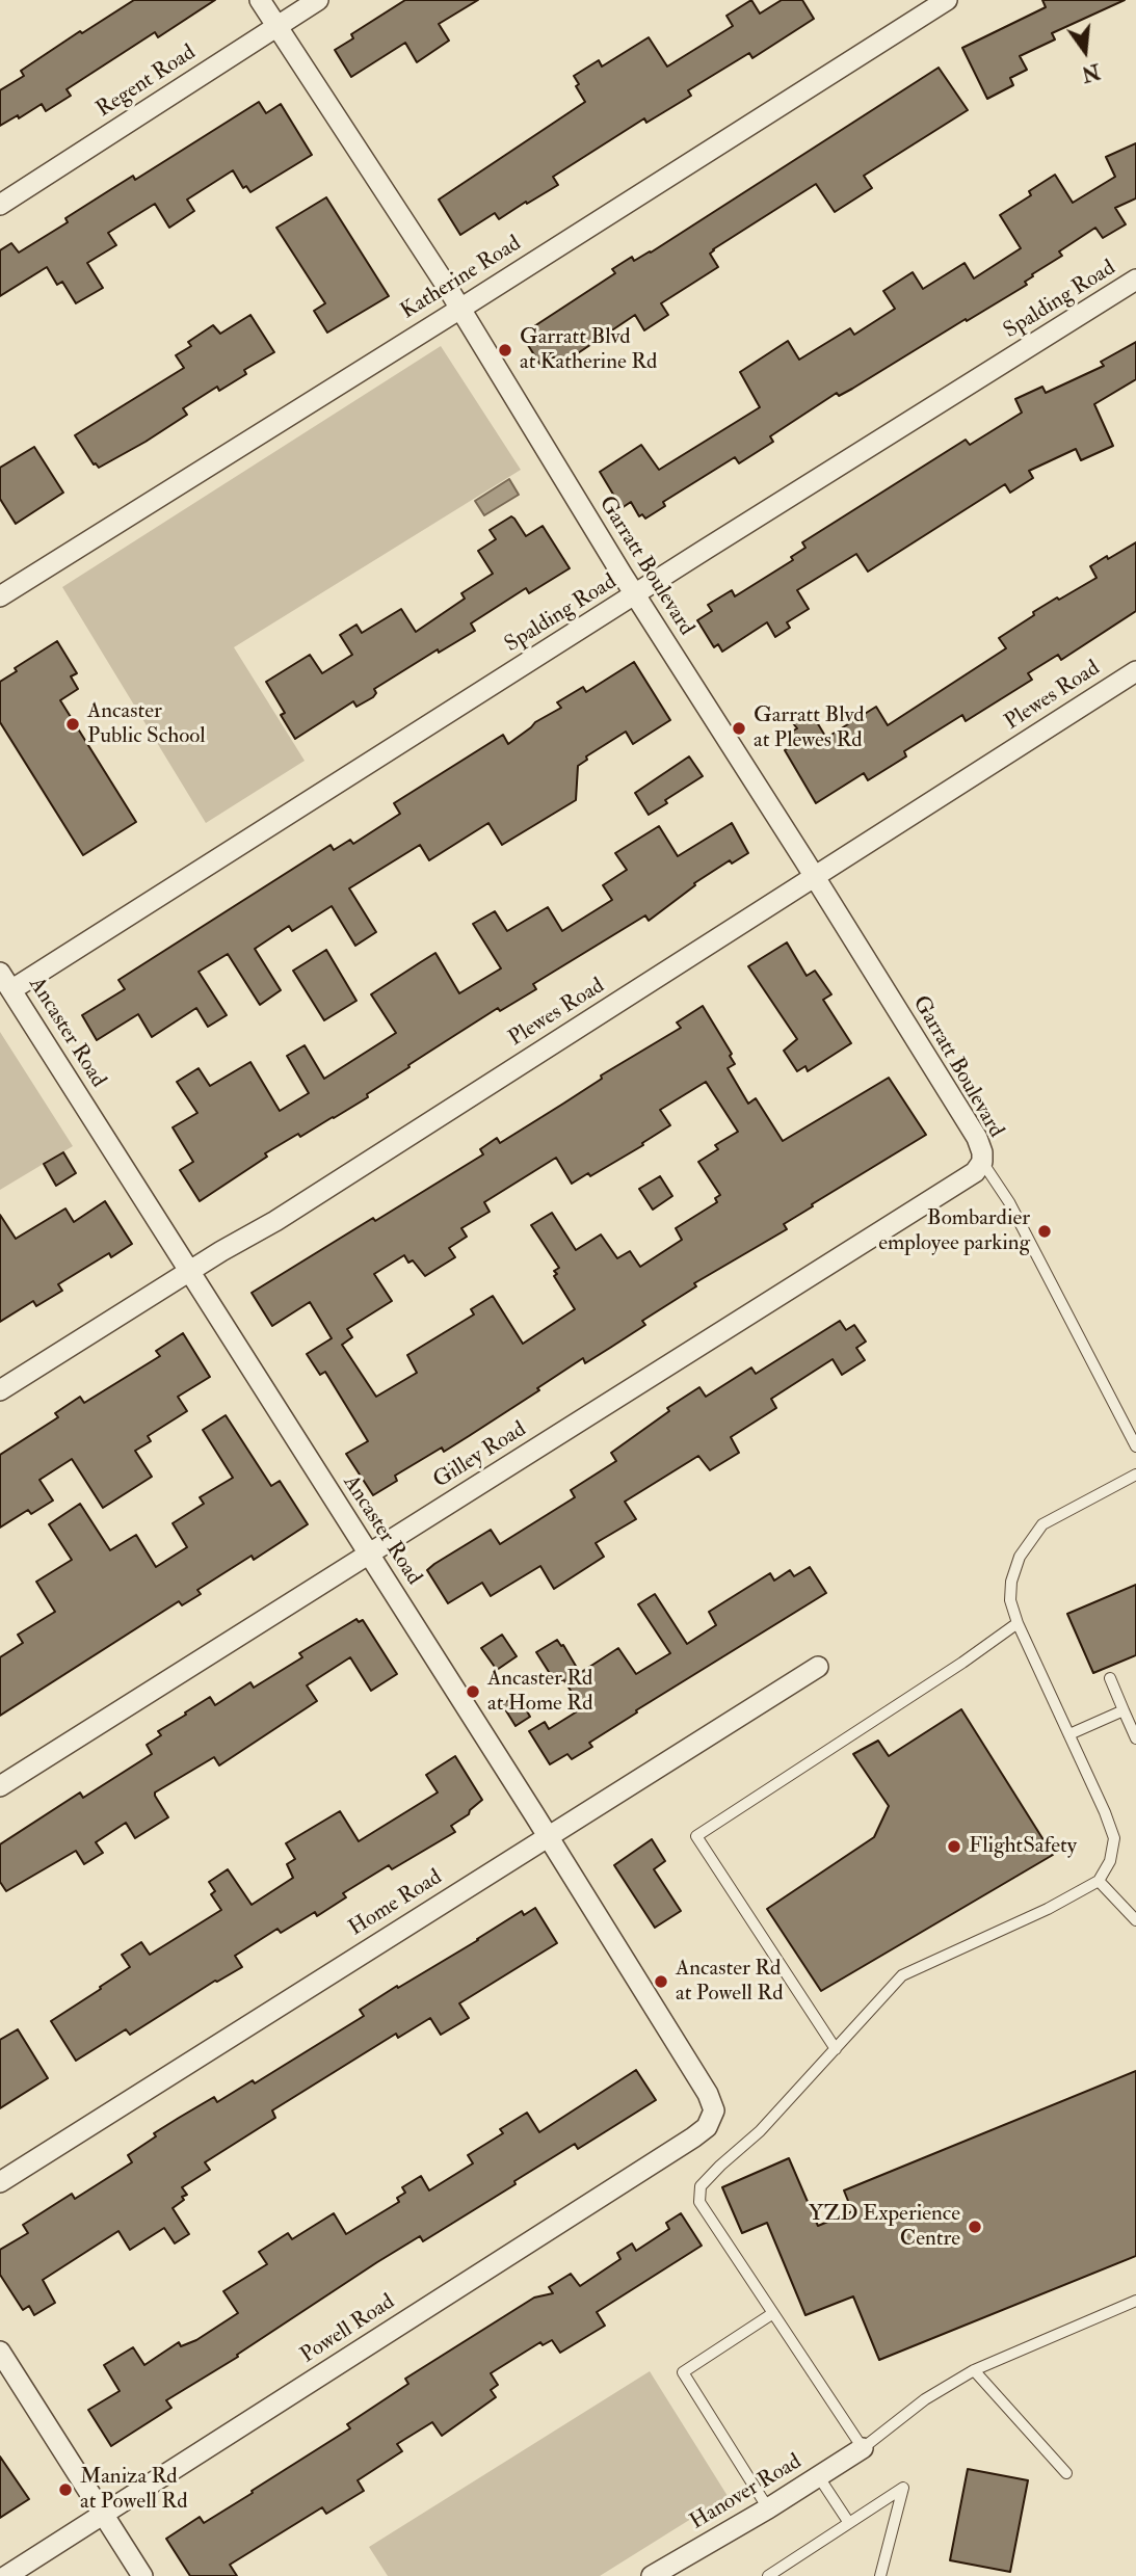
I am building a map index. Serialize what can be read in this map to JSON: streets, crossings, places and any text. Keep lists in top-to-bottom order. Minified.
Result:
{"streets":{"street":["Regent Road","Katherine Road","Spalding Road","Garratt Boulevard","Plewes Road","Ancaster Road","Gilley Road","Home Road","Powell Road","Hanover Road"]},"crossings":[["Regent Road","Garratt Boulevard"],["Katherine Road","Garratt Boulevard"],["Spalding Road","Garratt Boulevard"],["Spalding Road","Ancaster Road"],["Garratt Boulevard","Plewes Road"],["Garratt Boulevard","Gilley Road"],["Plewes Road","Ancaster Road"],["Ancaster Road","Gilley Road"],["Ancaster Road","Home Road"],["Ancaster Road","Powell Road"]],"places":["Garratt Blvd at Katherine Rd","Ancaster Public School","Garratt Blvd at Plewes Rd","Bombardier employee parking","Ancaster Rd at Home Rd","FlightSafety","Ancaster Rd at Powell Rd","YZD Experience Centre","Maniza Rd at Powell Rd"],"north":"bottom"}
